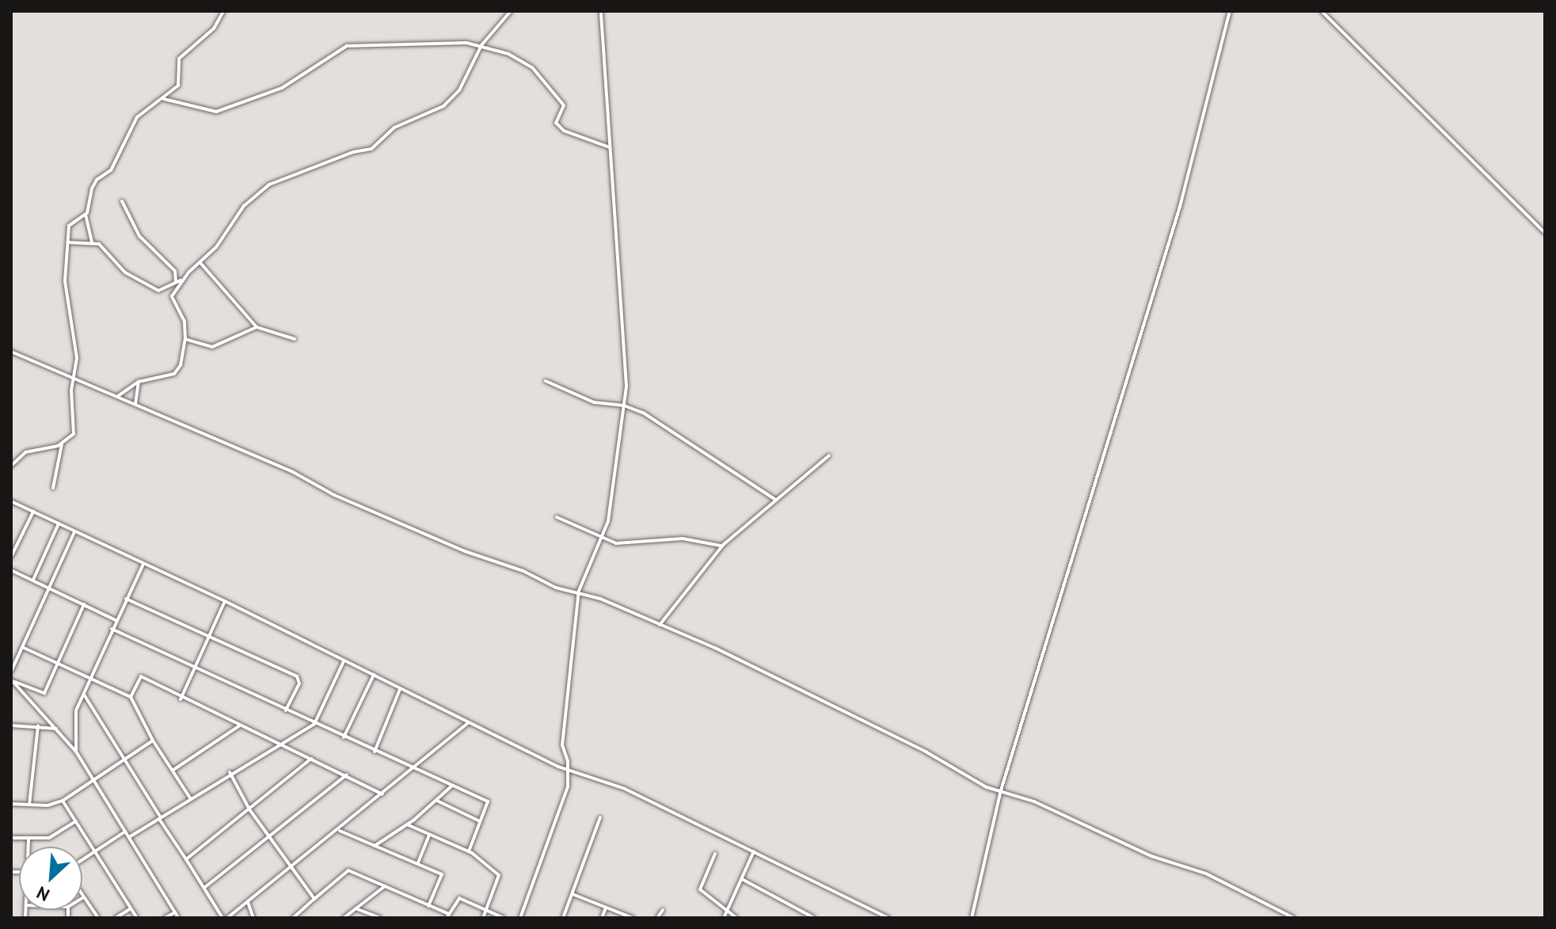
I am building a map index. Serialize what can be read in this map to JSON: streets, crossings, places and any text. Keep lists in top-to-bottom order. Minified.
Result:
{"north":"bottom left"}
